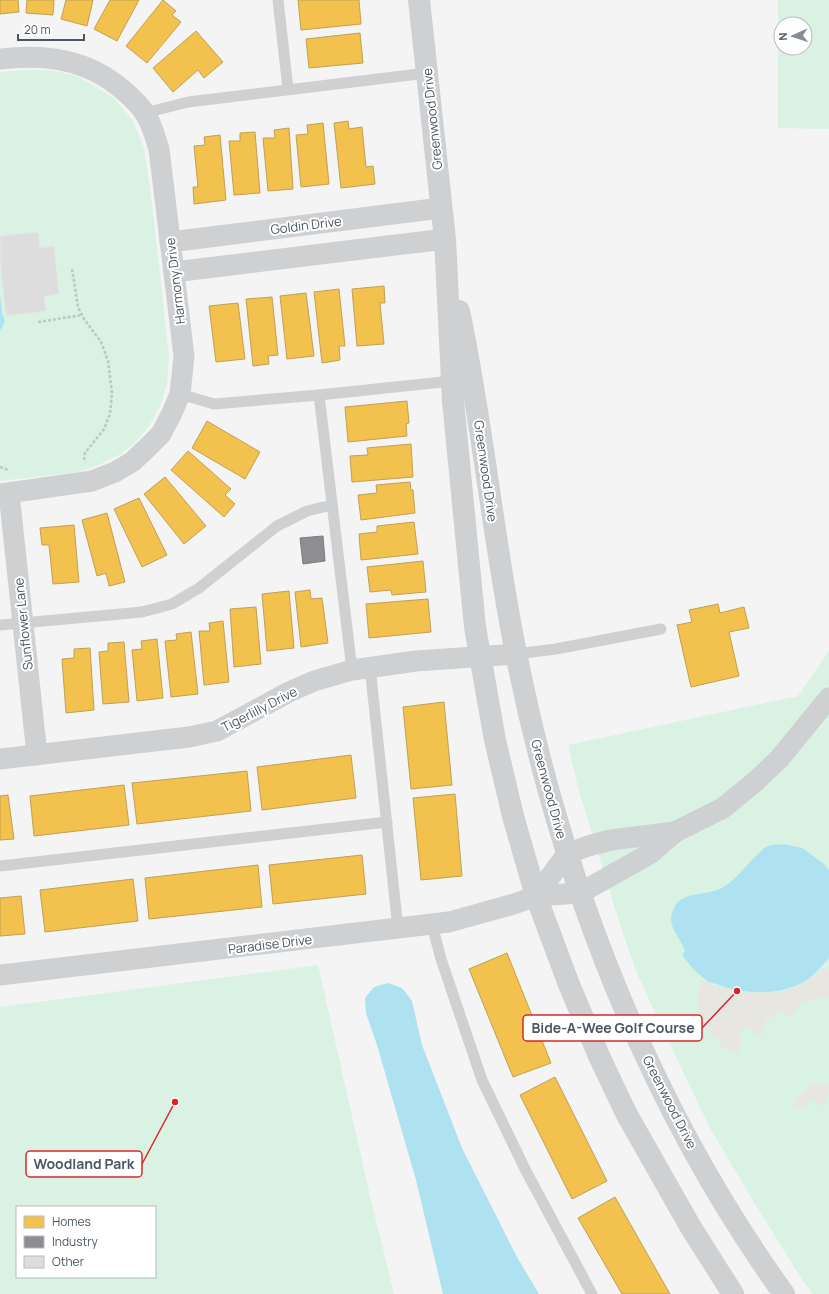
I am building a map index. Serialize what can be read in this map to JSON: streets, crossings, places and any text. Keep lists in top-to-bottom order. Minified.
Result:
{"streets":{"street":["Greenwood Drive","Goldin Drive","Harmony Drive","Sunflower Lane","Tigerlilly Drive","Paradise Drive"]},"crossings":[["Greenwood Drive","Goldin Drive"],["Greenwood Drive","Tigerlilly Drive"],["Greenwood Drive","Paradise Drive"],["Goldin Drive","Harmony Drive"],["Harmony Drive","Sunflower Lane"],["Sunflower Lane","Tigerlilly Drive"]],"places":["Bide-A-Wee Golf Course","Woodland Park"],"legend":["Homes","Industry","Other"],"scale_bar":"20 m","north":"left"}
